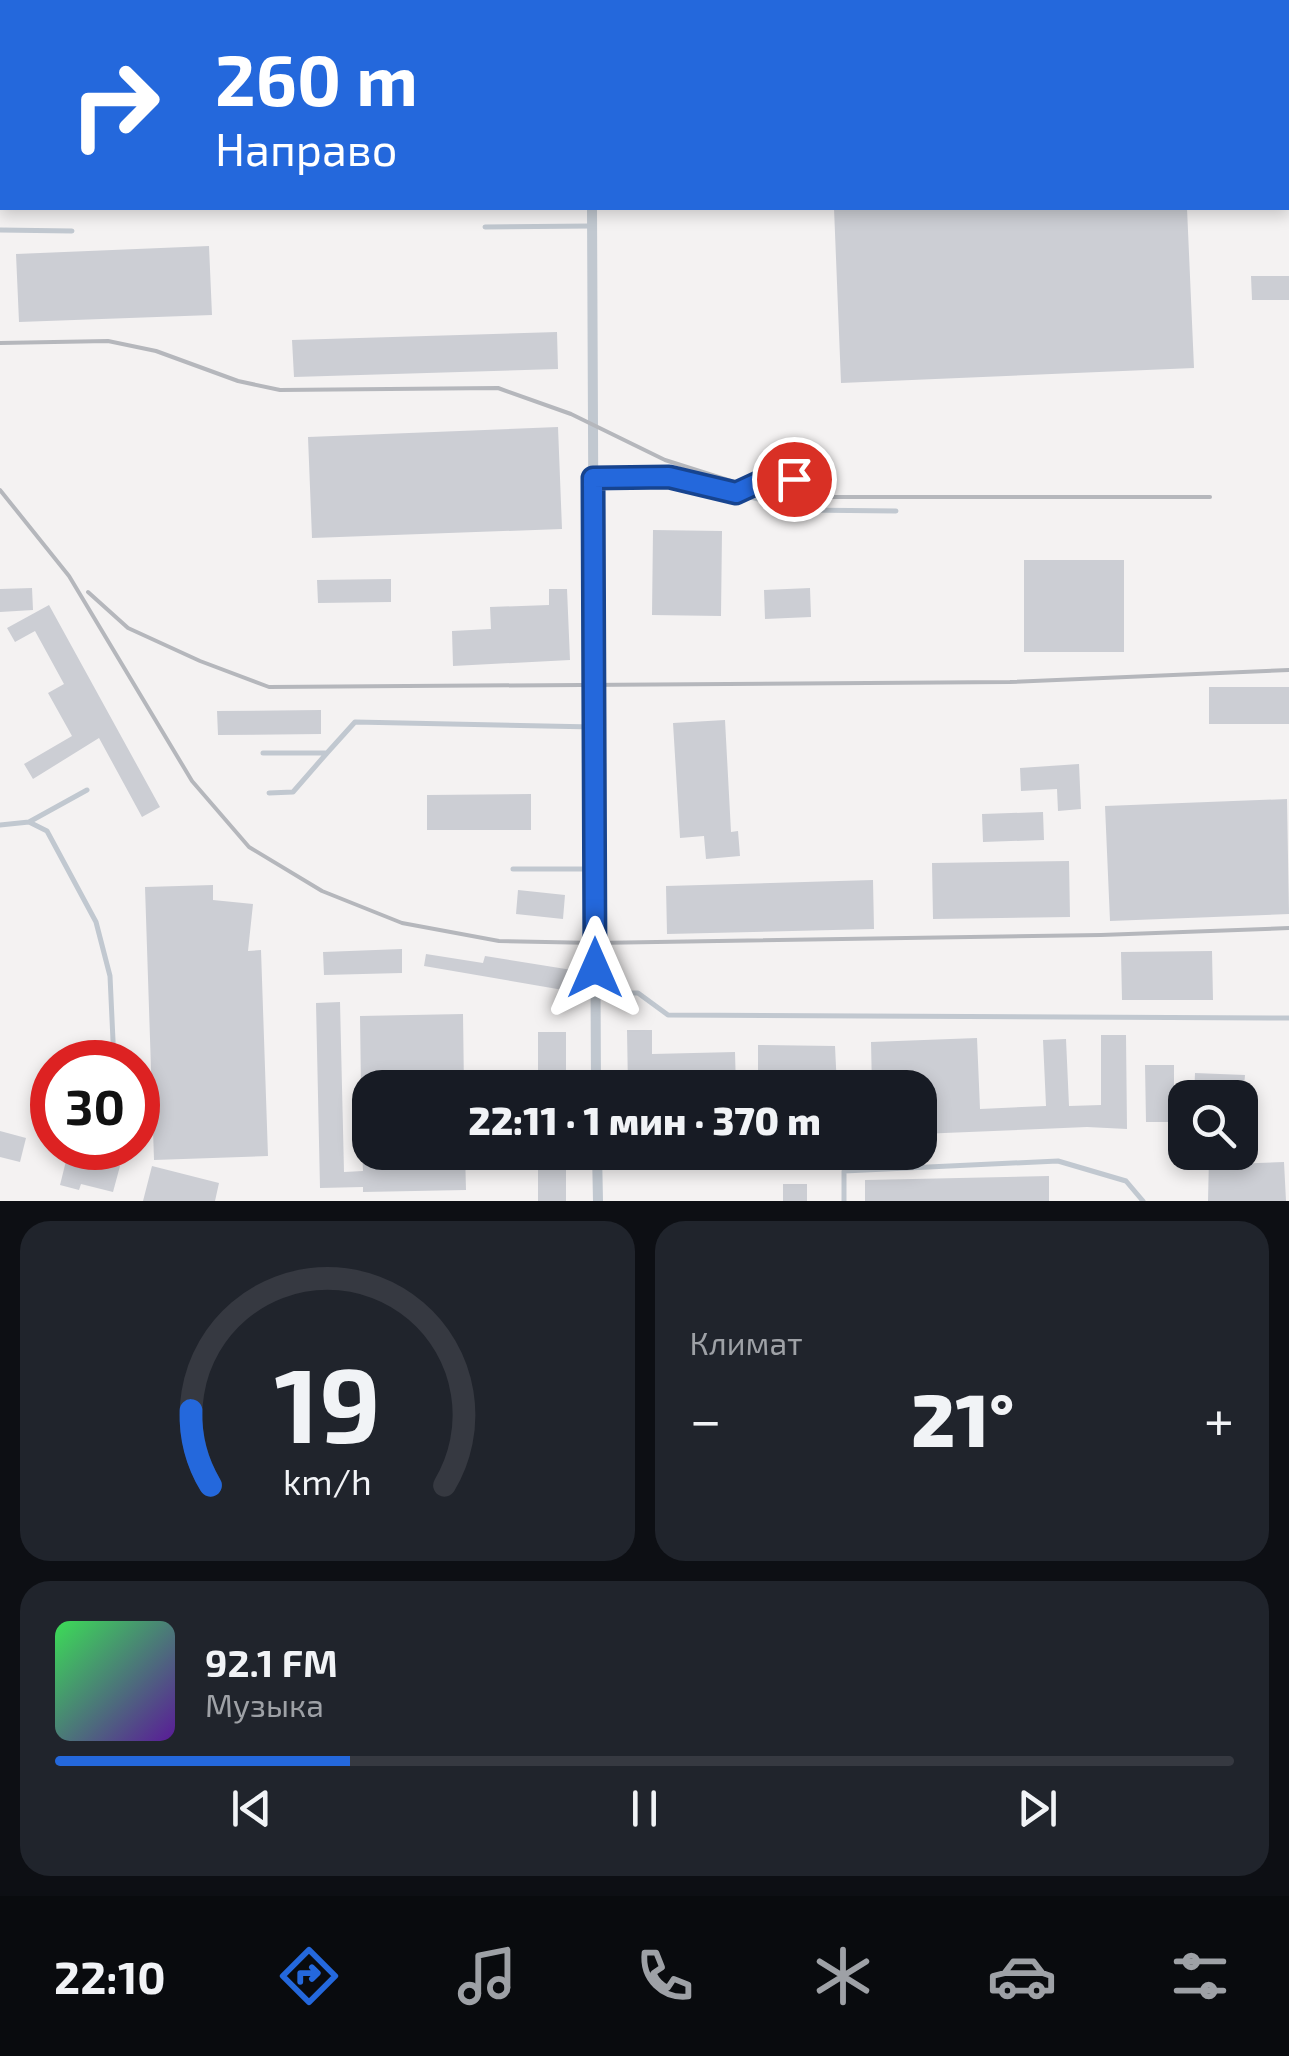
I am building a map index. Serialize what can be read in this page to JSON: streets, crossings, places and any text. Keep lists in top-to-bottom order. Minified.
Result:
{"page":{"turn":["260 m","Направо"],"limit":"30","trip":"22:11 · 1 мин · 370 m","tile":"Климат","heat":["−","21°","+"],"song":["92.1 FM","Музыка"],"tabs":"22:10","gauge":["19","km/h"]}}
